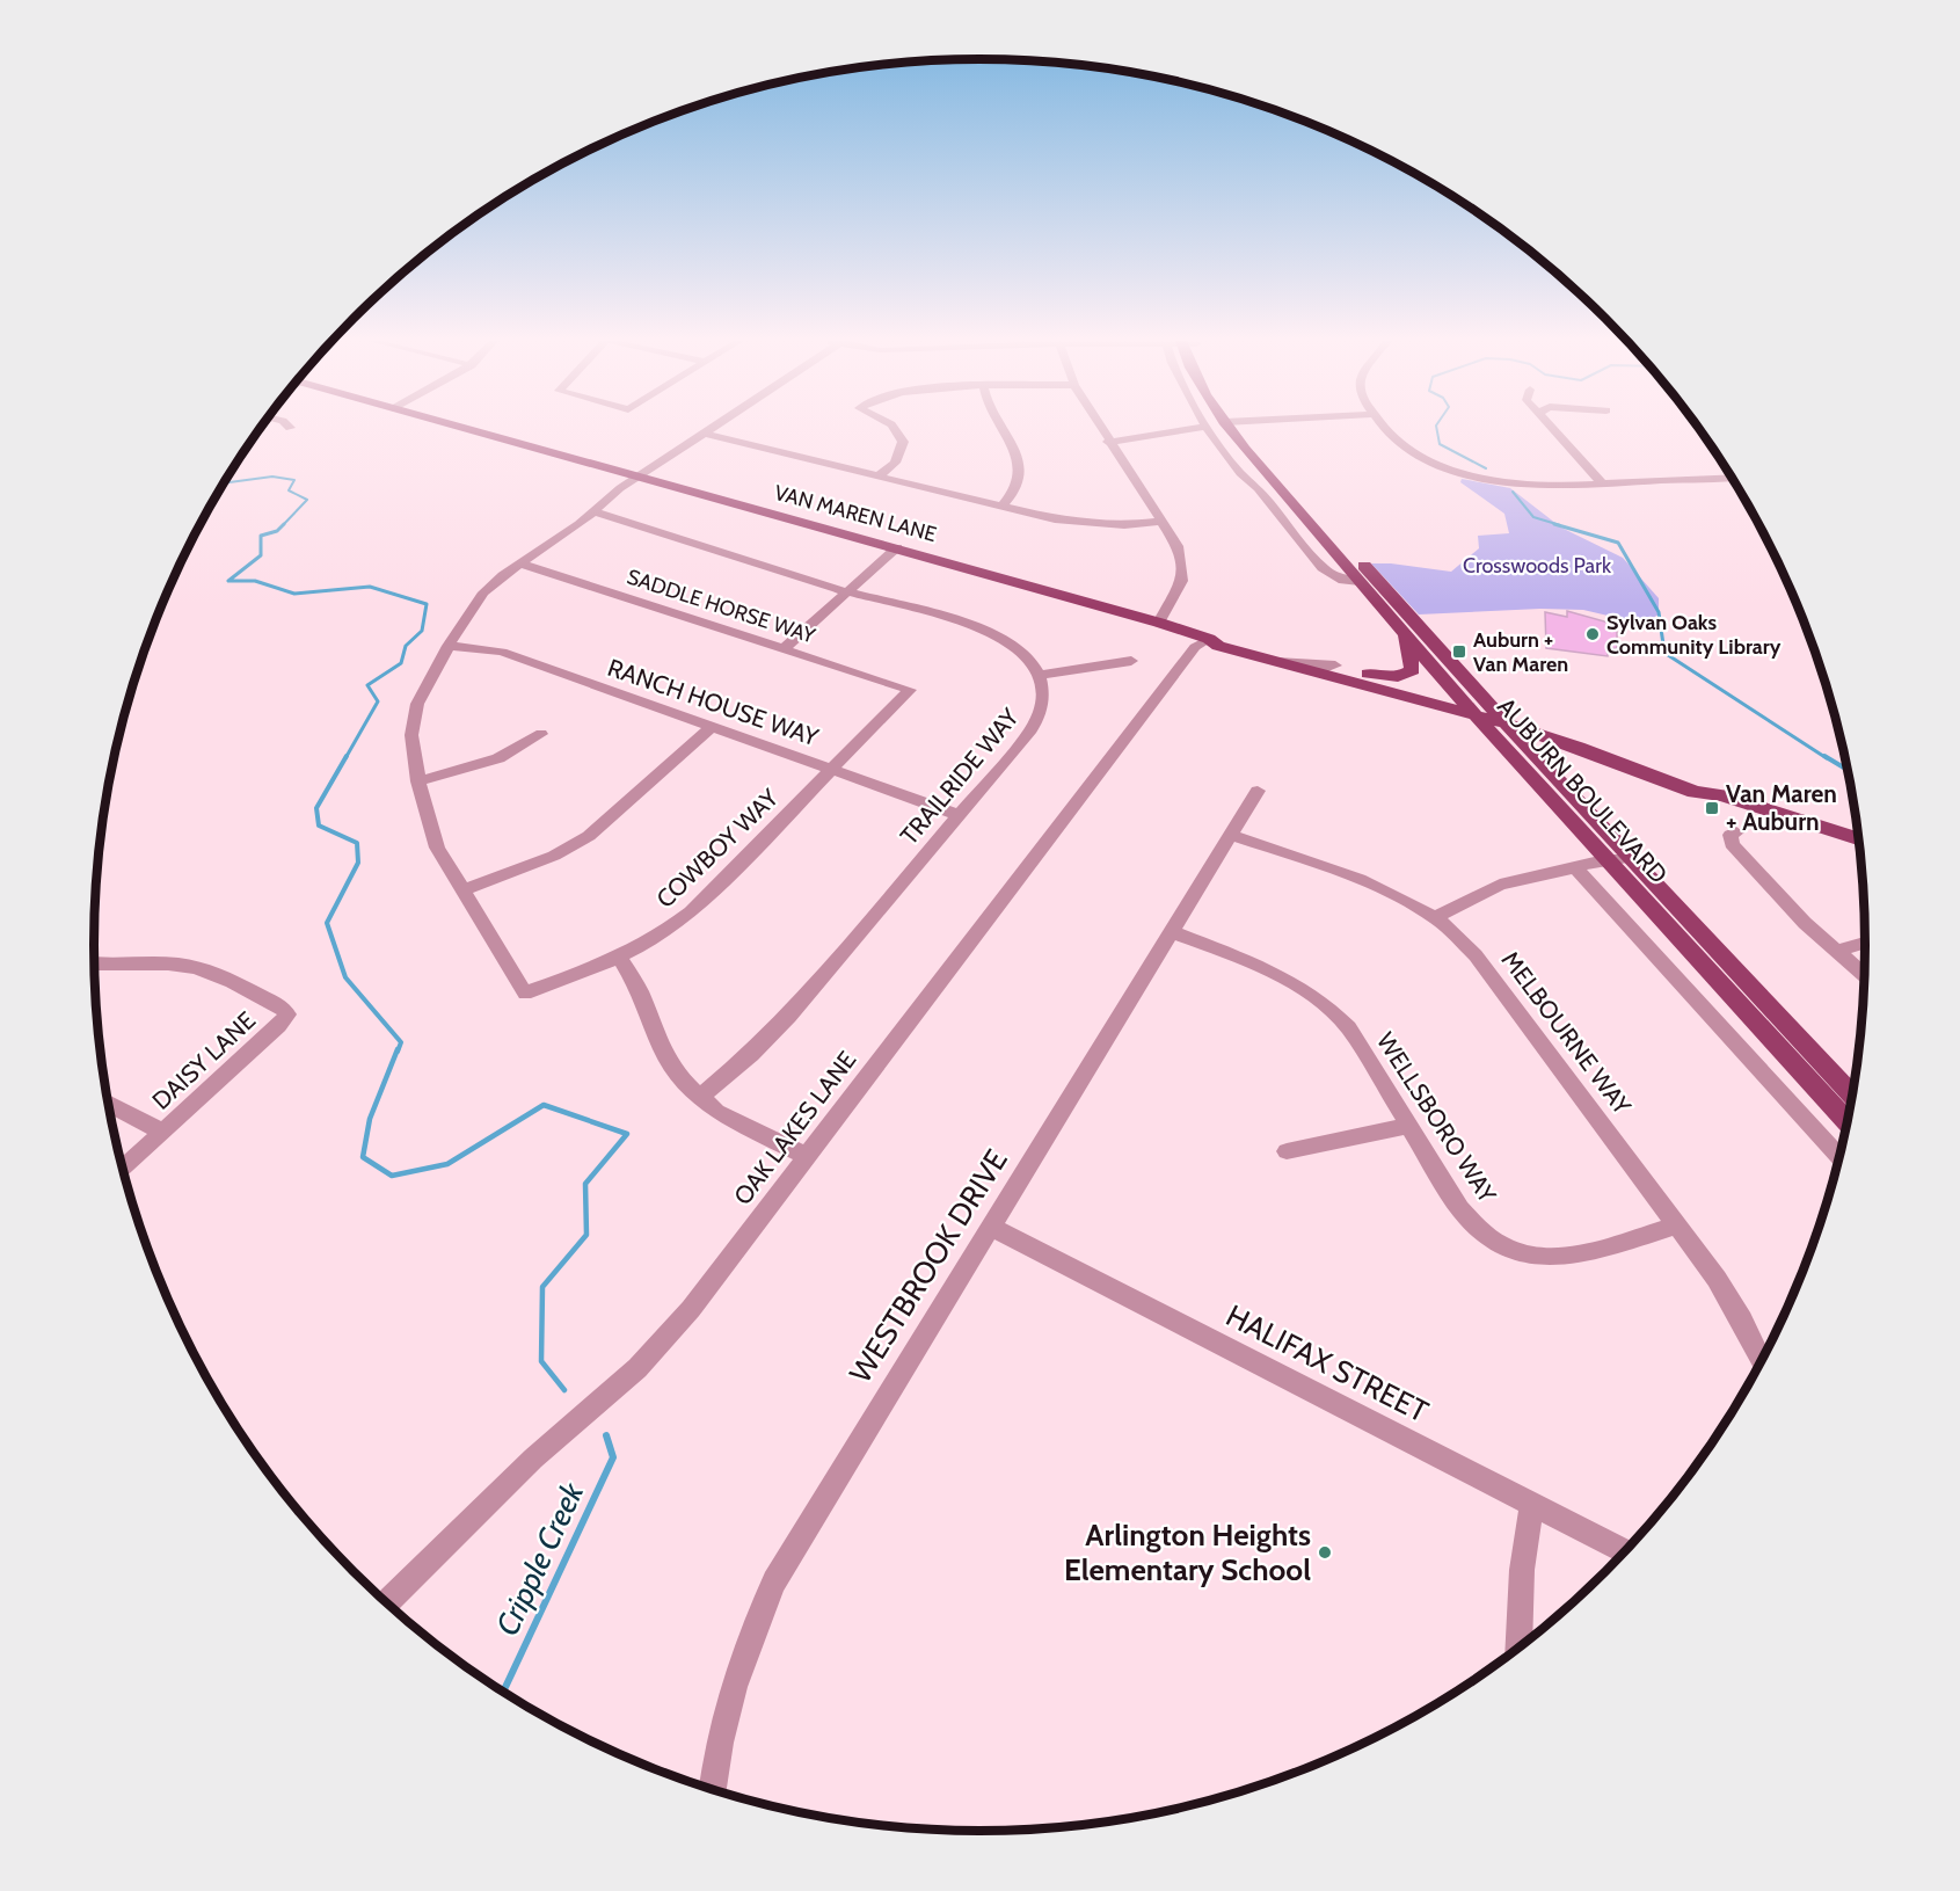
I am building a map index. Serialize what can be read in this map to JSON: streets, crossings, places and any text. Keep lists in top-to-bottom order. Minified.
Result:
{"streets":{"main road":["VAN MAREN LANE","AUBURN BOULEVARD"],"street":["SADDLE HORSE WAY","RANCH HOUSE WAY","TRAILRIDE WAY","COWBOY WAY","MELBOURNE WAY","DAISY LANE","WELLSBORO WAY","OAK LAKES LANE","WESTBROOK DRIVE","HALIFAX STREET"]},"crossings":[["VAN MAREN LANE","AUBURN BOULEVARD"],["VAN MAREN LANE","OAK LAKES LANE"],["SADDLE HORSE WAY","COWBOY WAY"],["RANCH HOUSE WAY","TRAILRIDE WAY"],["RANCH HOUSE WAY","COWBOY WAY"],["MELBOURNE WAY","WELLSBORO WAY"],["MELBOURNE WAY","WESTBROOK DRIVE"],["WELLSBORO WAY","WESTBROOK DRIVE"],["WESTBROOK DRIVE","HALIFAX STREET"]],"water":["Cripple Creek"],"parks":["Crosswoods Park"],"places":{"other":["Sylvan Oaks Community Library","Arlington Heights Elementary School"],"transit":["Auburn + Van Maren","Van Maren + Auburn"]}}
